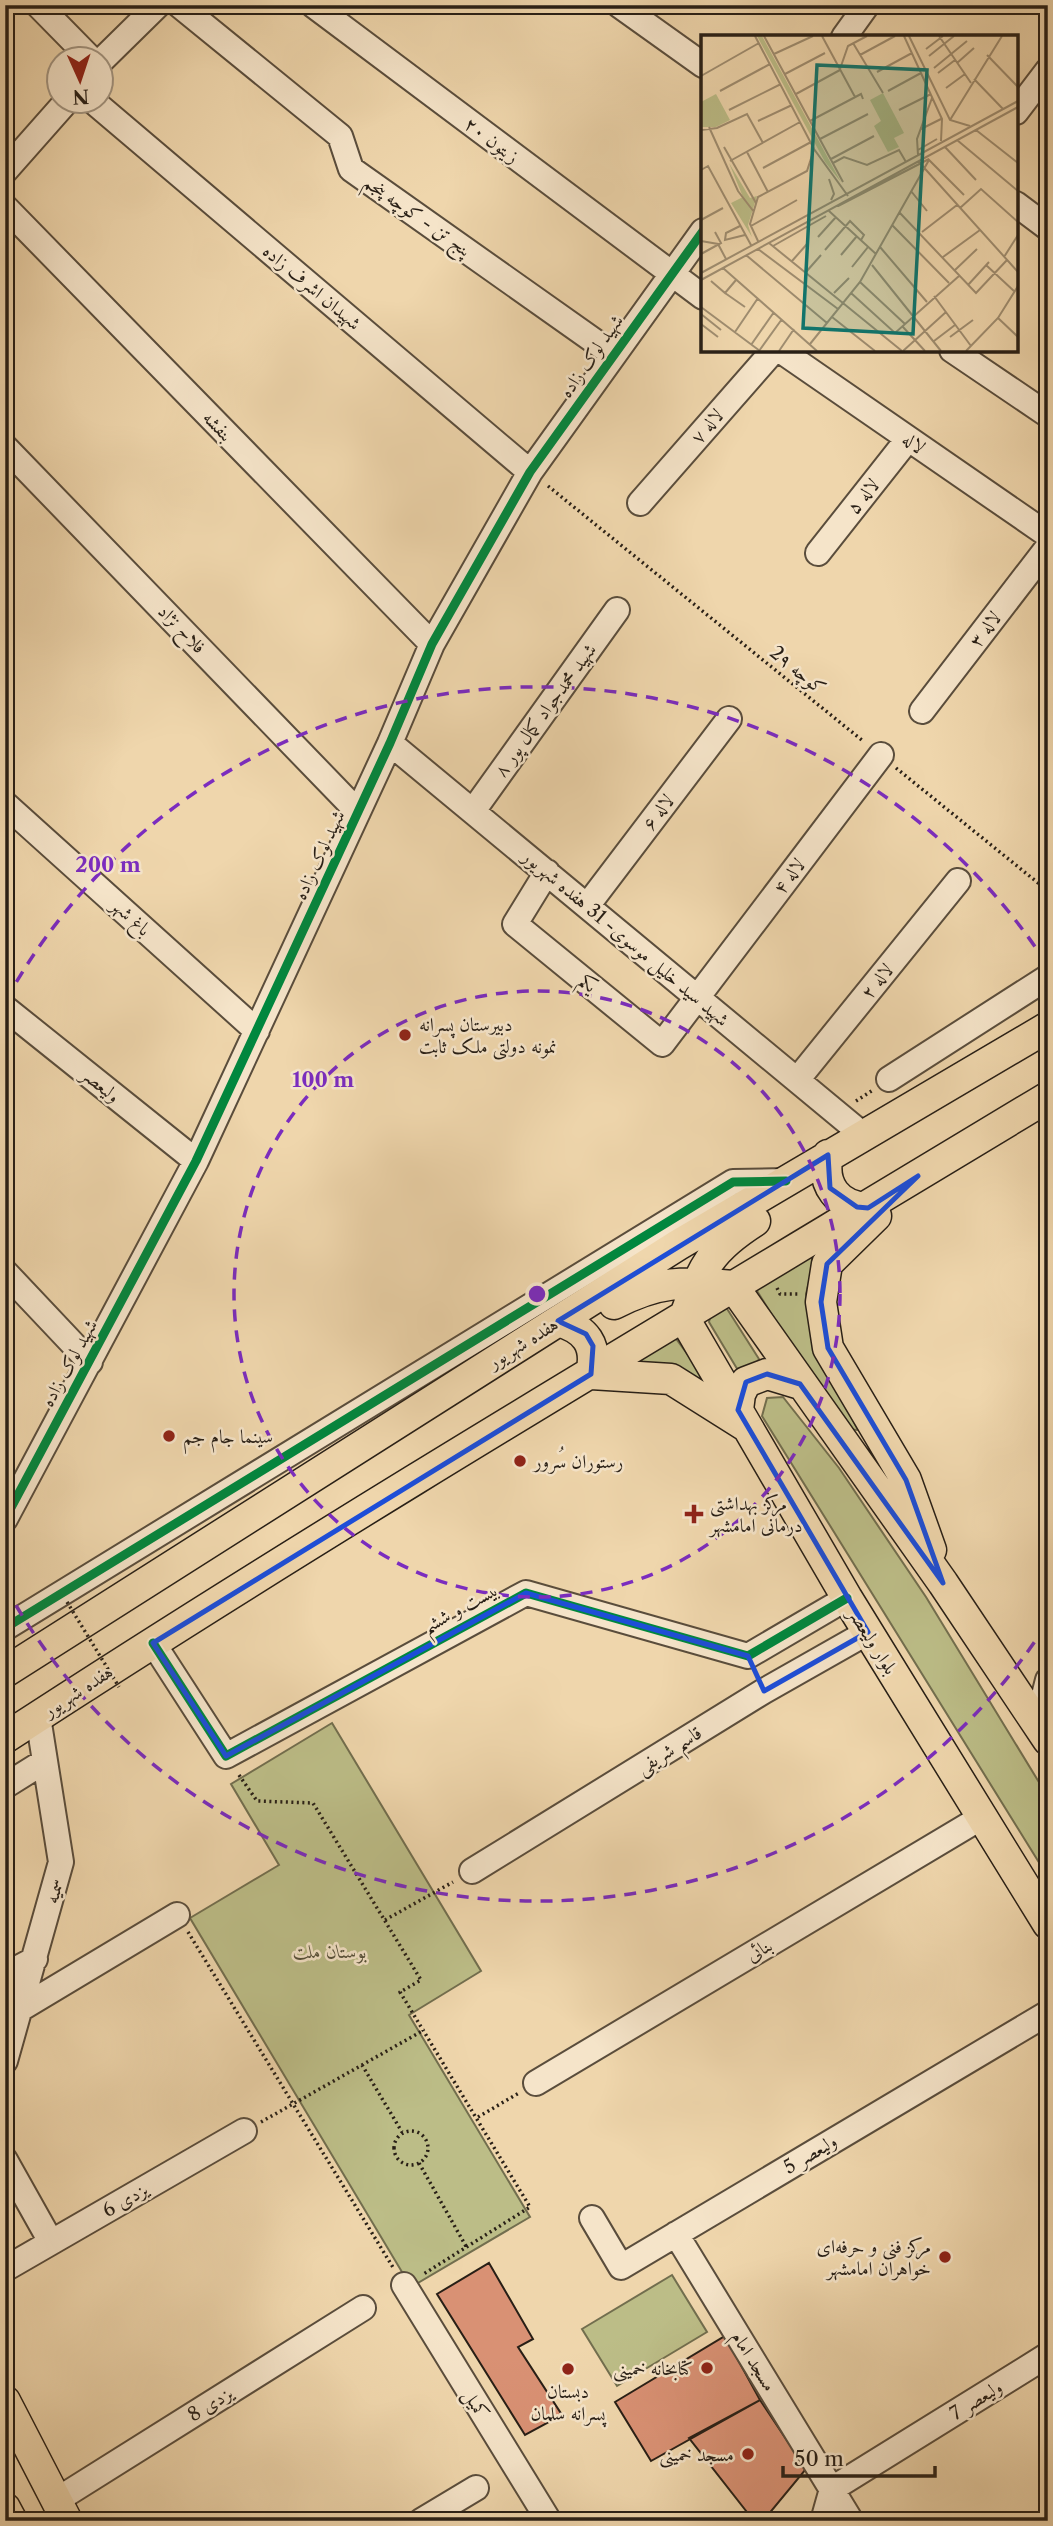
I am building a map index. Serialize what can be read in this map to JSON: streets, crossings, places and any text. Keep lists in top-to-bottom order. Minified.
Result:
{"streets":{"main road":["هفده شهریور","بلوار ولیعصر"],"street":["زیتون ۲۰","پنج تن - کوچه پنجم","شهیدان اشرف زاده","شهید لوک زاده","بنفشه","لاله ۷","لاله","لاله ۵","فلاح نژاد","لاله ۳","شهید محمدجواد کمال پور ۸","لاله ۶","لاله ۴","باغ شهر","شهید سید خلیل موسوی- 31 هفده شهریور","لاله ۲","یکم","ولیعصر","بیست و ششم","قاسم شریفی","سمیه","بنائی","ولیعصر 5","یزدی 6","مسجد امام","ولیعصر 7","یزدی 8","کمیل"],"path":["کوچه 2۹"]},"crossings":[["زیتون ۲۰","شهید لوک زاده"],["پنج تن - کوچه پنجم","شهید لوک زاده"],["شهیدان اشرف زاده","شهید لوک زاده"],["شهیدان اشرف زاده","کوچه 2۹"],["شهید لوک زاده","بنفشه"],["شهید لوک زاده","فلاح نژاد"],["شهید لوک زاده","کوچه 2۹"],["شهید لوک زاده","باغ شهر"],["شهید لوک زاده","شهید سید خلیل موسوی- 31 هفده شهریور"],["شهید لوک زاده","ولیعصر"],["لاله","لاله ۵"],["کوچه 2۹","لاله ۴"],["شهید محمدجواد کمال پور ۸","شهید سید خلیل موسوی- 31 هفده شهریور"],["لاله ۶","شهید سید خلیل موسوی- 31 هفده شهریور"],["لاله ۴","شهید سید خلیل موسوی- 31 هفده شهریور"],["لاله ۴","یکم"],["شهید سید خلیل موسوی- 31 هفده شهریور","لاله ۲"],["شهید سید خلیل موسوی- 31 هفده شهریور","یکم"],["شهید سید خلیل موسوی- 31 هفده شهریور","هفده شهریور"],["هفده شهریور","بلوار ولیعصر"],["هفده شهریور","سمیه"],["بلوار ولیعصر","قاسم شریفی"],["بلوار ولیعصر","بنائی"],["ولیعصر 5","مسجد امام"],["مسجد امام","ولیعصر 7"]],"parks":["بوستان ملت"],"places":{"other":["دبیرستان پسرانه نمونه دولتی ملک ثابت","سینما جام جم","رستوران سُرور","مرکز فنی و حرفه‌ای خواهران امامشهر","کتابخانه خمینی","دبستان پسرانه سلمان","مسجد خمینی"],"health":["مرکز بهداشتی درمانی امامشهر"]},"scale_bar":"50 m","north":"bottom","rings":["200 m","100 m"]}
